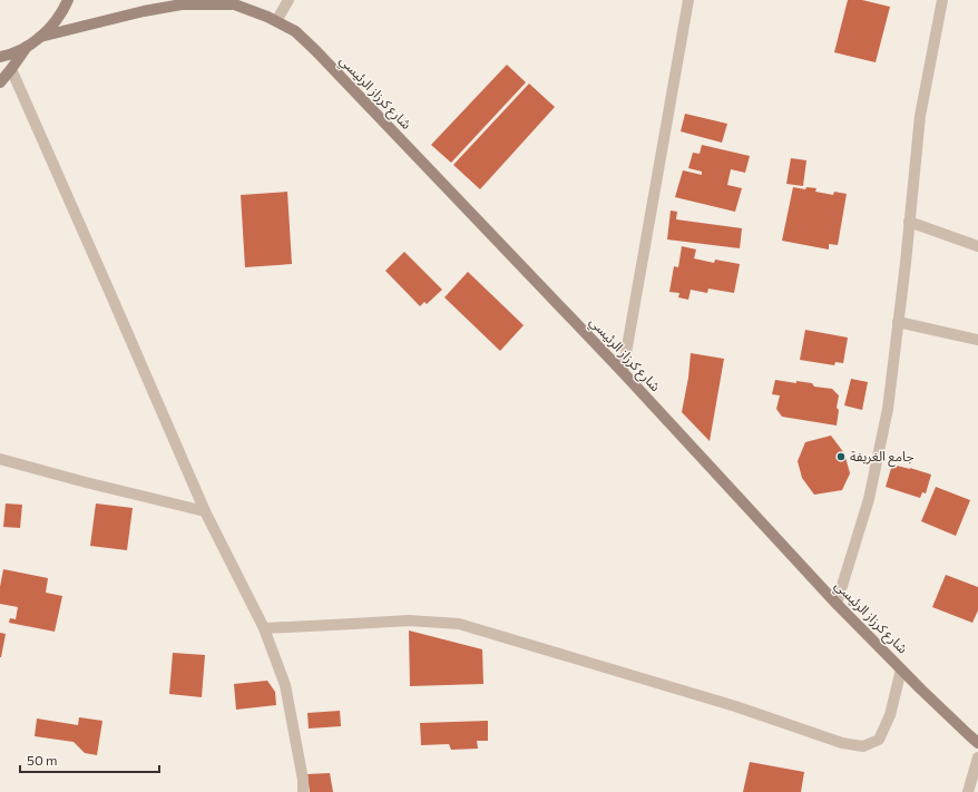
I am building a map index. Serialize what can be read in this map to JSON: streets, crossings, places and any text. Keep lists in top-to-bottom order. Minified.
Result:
{"streets":{"street":["شارع كرزاز الرئيسي"]},"places":["جامع الغريفة"],"scale_bar":"50 m"}
